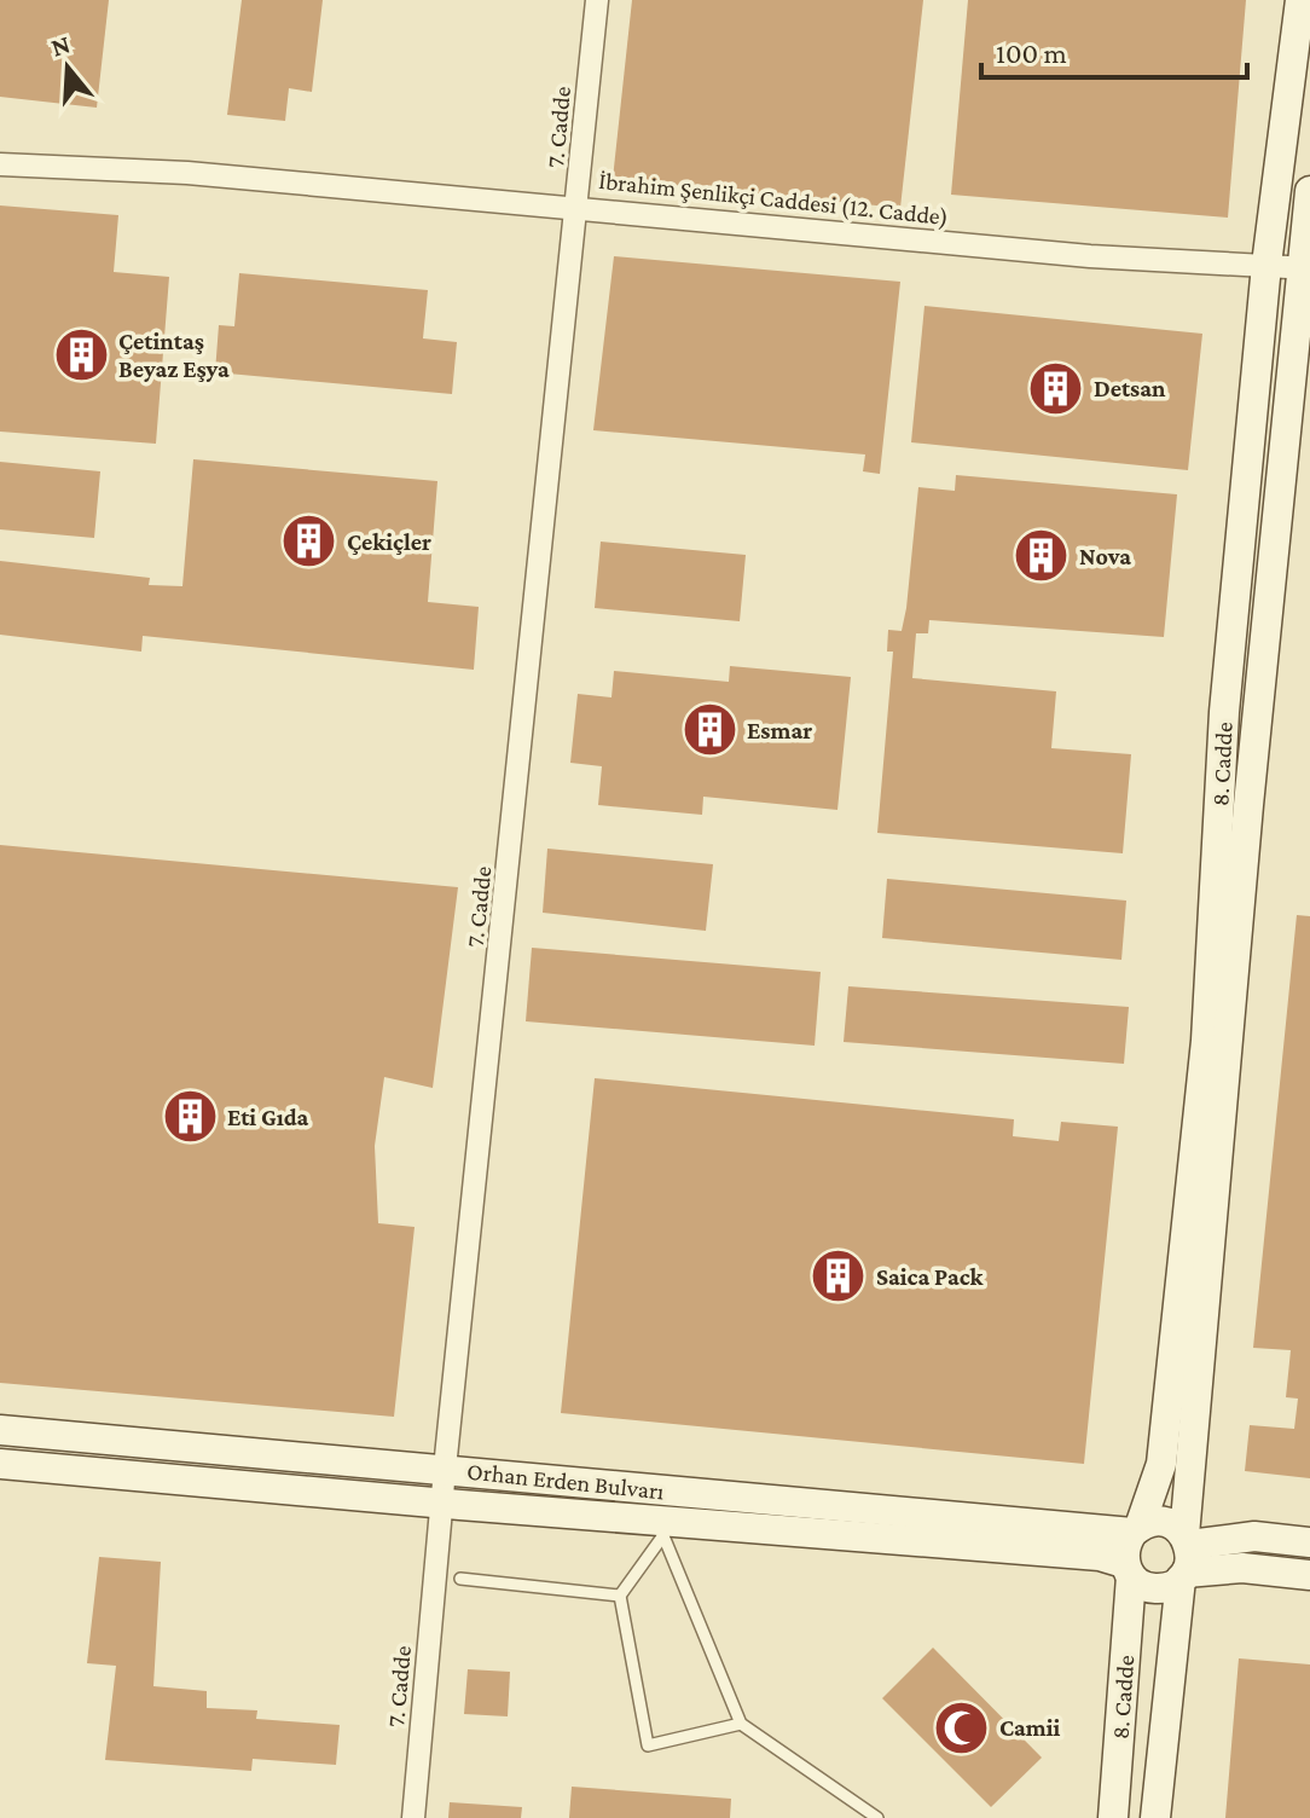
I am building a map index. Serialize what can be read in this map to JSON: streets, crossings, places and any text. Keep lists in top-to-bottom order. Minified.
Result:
{"streets":{"street":["7. Cadde","İbrahim Şenlikçi Caddesi (12. Cadde)","8. Cadde","Orhan Erden Bulvarı"]},"crossings":[["7. Cadde","İbrahim Şenlikçi Caddesi (12. Cadde)"],["7. Cadde","Orhan Erden Bulvarı"],["İbrahim Şenlikçi Caddesi (12. Cadde)","8. Cadde"],["8. Cadde","Orhan Erden Bulvarı"]],"places":{"building":["Çetintaş Beyaz Eşya","Detsan","Çekiçler","Nova","Esmar","Eti Gıda","Saica Pack"],"mosque":["Camii"]},"scale_bar":"100 m","north":"top"}
